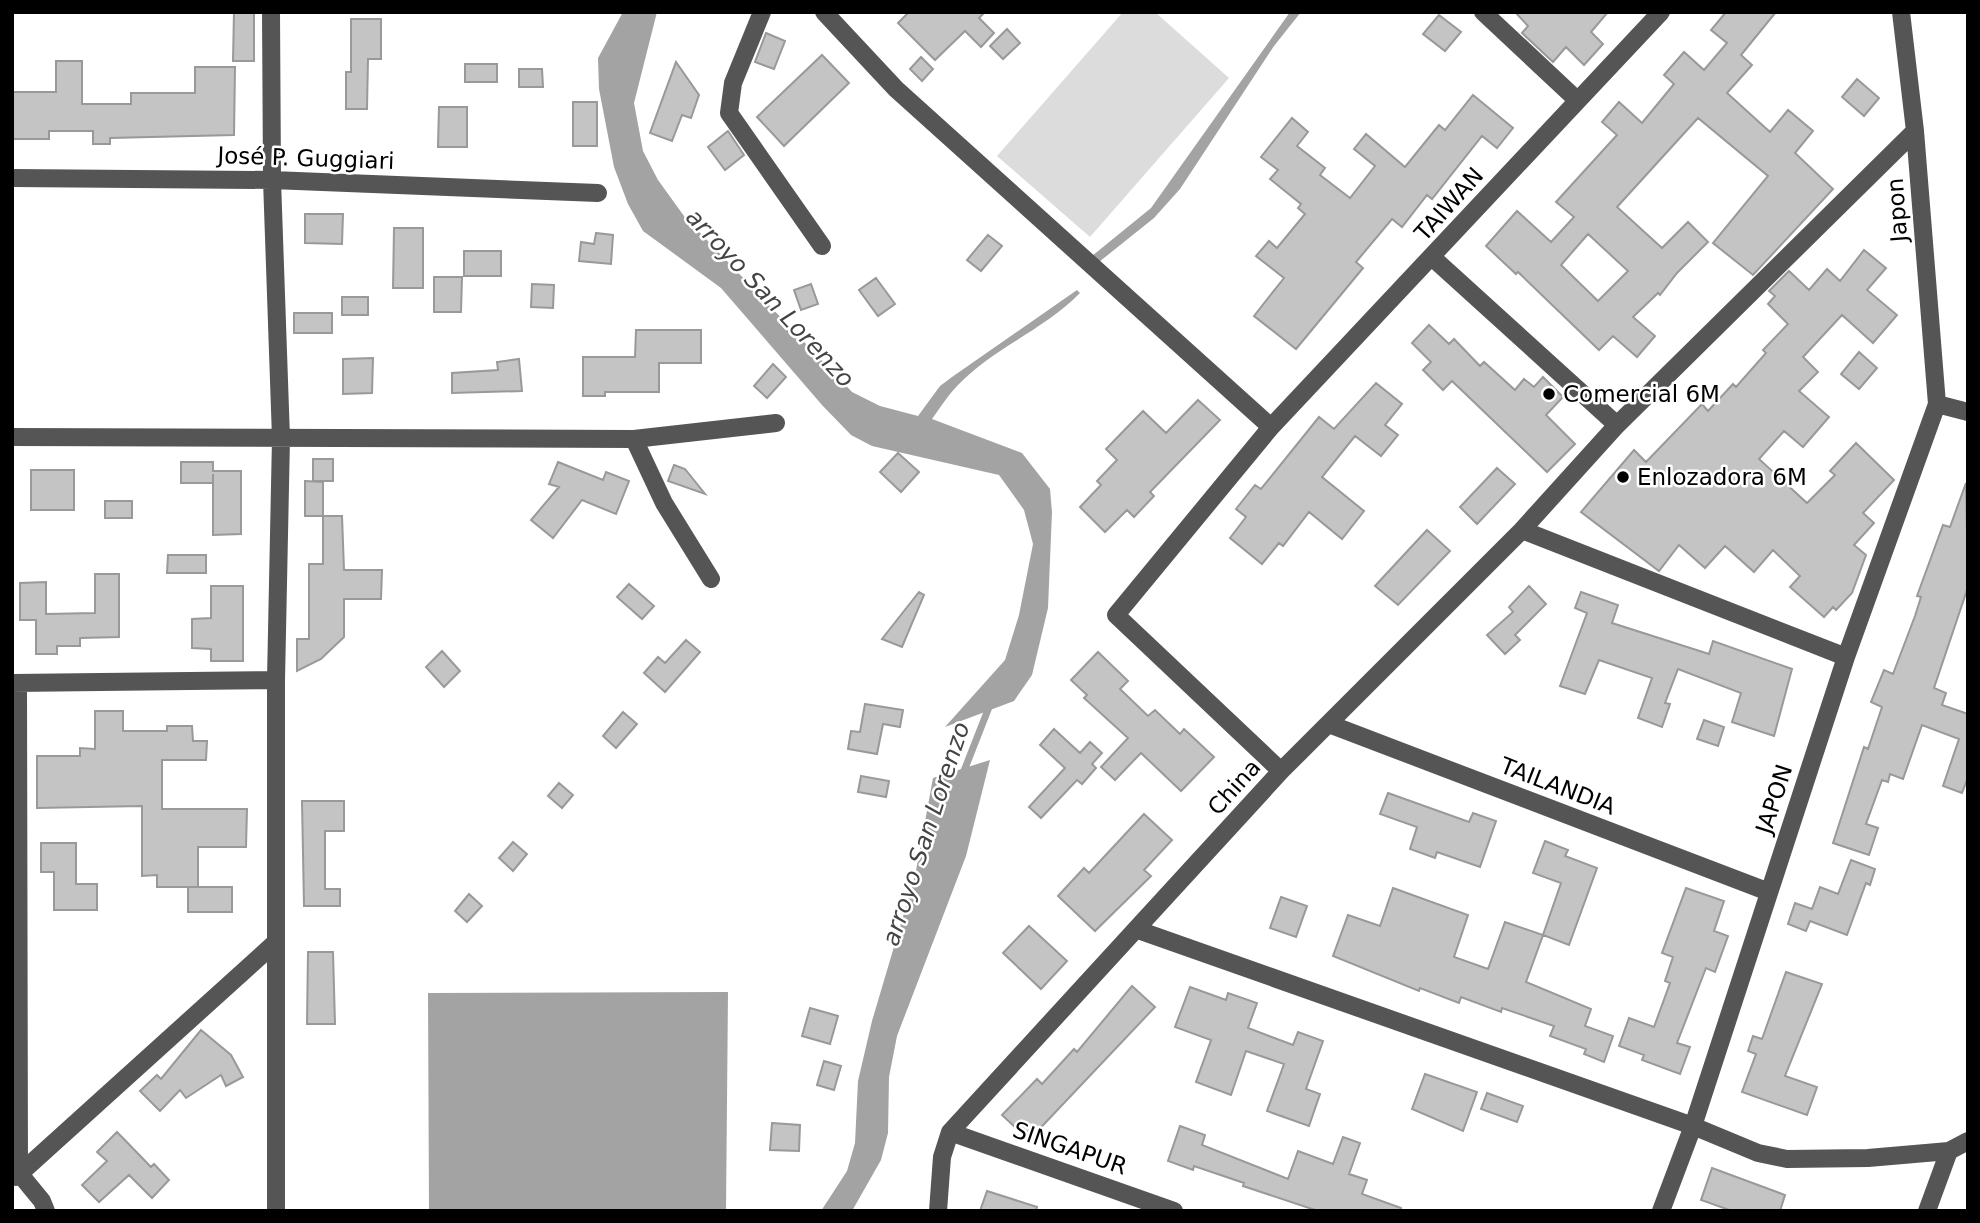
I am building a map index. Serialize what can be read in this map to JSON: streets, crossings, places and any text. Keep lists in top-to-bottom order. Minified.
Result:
{"streets":{"street":["José P. Guggiari","TAIWAN","Japon","TAILANDIA","China","JAPON","SINGAPUR"]},"crossings":[["TAIWAN","China"],["Japon","China"],["Japon","JAPON"],["TAILANDIA","China"],["TAILANDIA","JAPON"],["China","SINGAPUR"]],"water":["arroyo San Lorenzo"],"places":["Comercial 6M","Enlozadora 6M"]}
